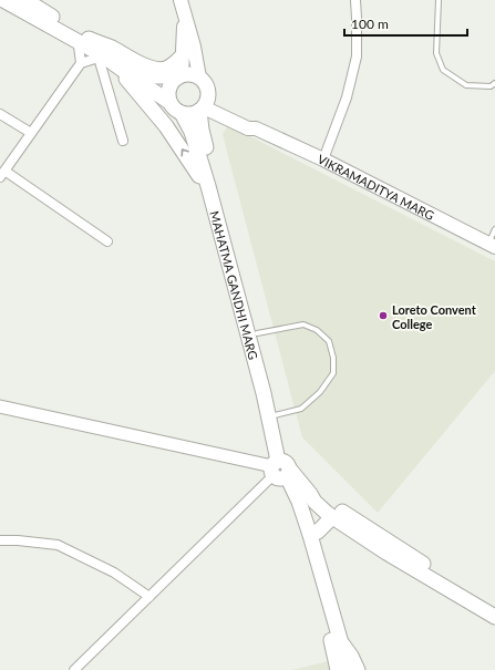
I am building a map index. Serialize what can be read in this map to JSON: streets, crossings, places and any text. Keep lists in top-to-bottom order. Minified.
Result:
{"streets":{"main road":["VIKRAMADITYA MARG","MAHATMA GANDHI MARG"]},"crossings":[["VIKRAMADITYA MARG","MAHATMA GANDHI MARG"]],"places":["Loreto Convent College"],"scale_bar":"100 m"}
